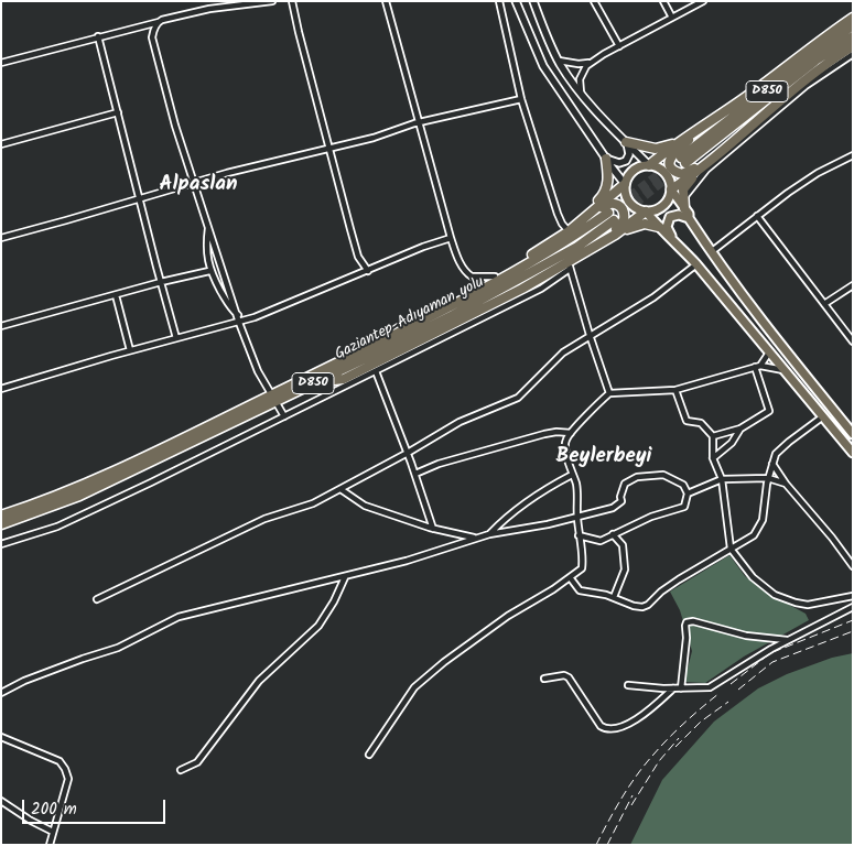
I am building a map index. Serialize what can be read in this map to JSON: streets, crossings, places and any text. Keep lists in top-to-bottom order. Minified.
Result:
{"streets":{"highway":["D850","Gaziantep-Adıyaman yolu"]},"districts":["Alpaslan","Beylerbeyi"],"scale_bar":"200 m"}
